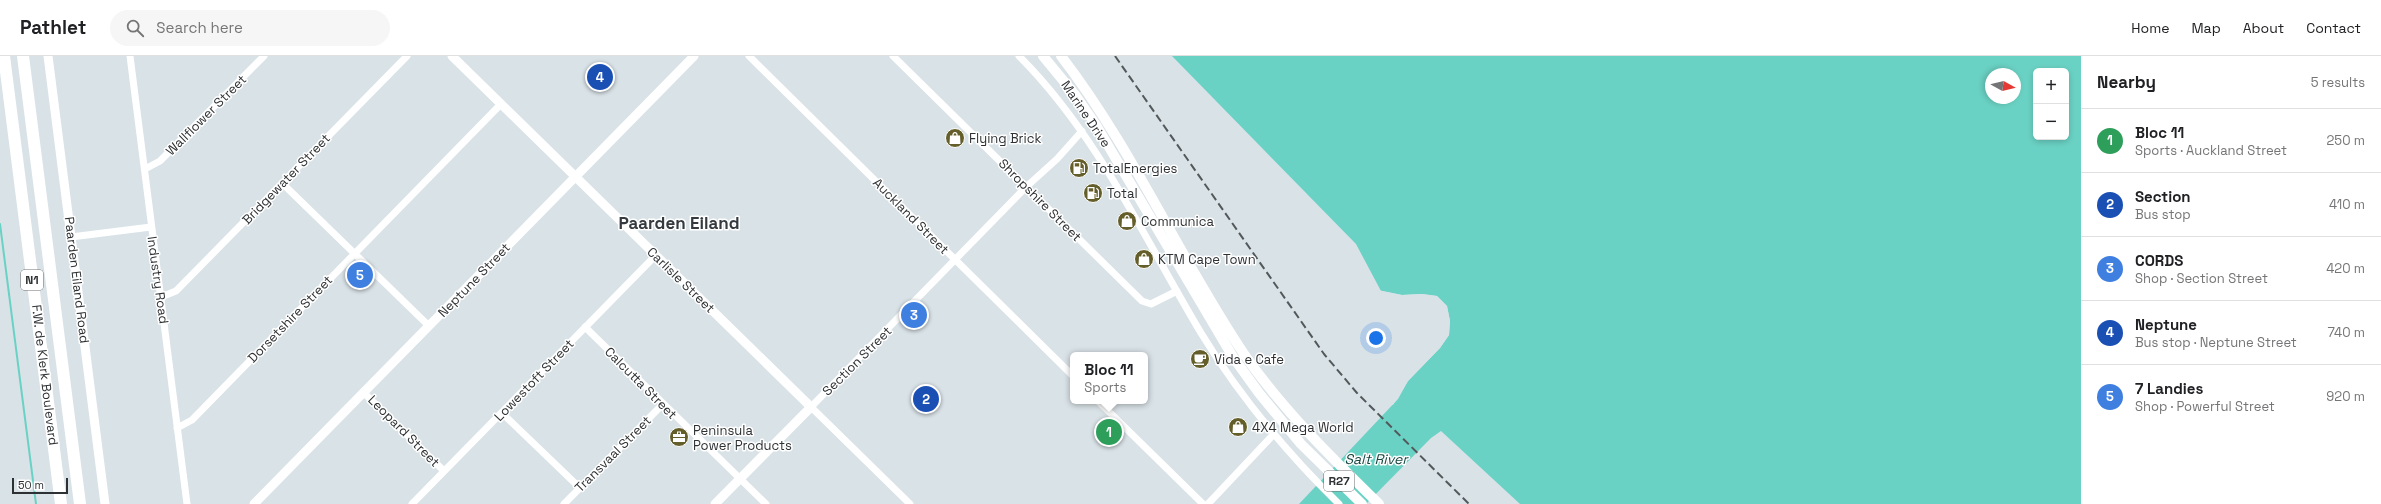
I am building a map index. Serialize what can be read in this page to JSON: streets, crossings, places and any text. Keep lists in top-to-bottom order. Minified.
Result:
{"streets":{"highway":["N1","F.W. de Klerk Boulevard"],"main road":["Marine Drive","R27"],"street":["Wallflower Street","Bridgewater Street","Shropshire Street","Auckland Street","Paarden Eiland Road","Industry Road","Neptune Street","Carlisle Street","Dorsetshire Street","Section Street","Lowestoft Street","Calcutta Street","Leopard Street","Transvaal Street"]},"crossings":[["Wallflower Street","Industry Road"],["Bridgewater Street","Industry Road"],["Shropshire Street","Section Street"],["Auckland Street","Section Street"],["Industry Road","Dorsetshire Street"],["Neptune Street","Carlisle Street"],["Neptune Street","Leopard Street"],["Carlisle Street","Dorsetshire Street"],["Carlisle Street","Section Street"],["Carlisle Street","Lowestoft Street"],["Section Street","Calcutta Street"],["Lowestoft Street","Calcutta Street"],["Lowestoft Street","Leopard Street"],["Calcutta Street","Transvaal Street"]],"districts":["Paarden Eiland"],"water":["Salt River"],"places":{"shop":["Flying Brick","Communica","KTM Cape Town","4X4 Mega World"],"fuel station":["TotalEnergies","Total"],"cafe":["Vida e Cafe"],"office":["Peninsula Power Products"]},"scale_bar":"50 m","north":"right","page":{"header":"Pathlet","search":"Search here","nav":["Home","Map","About","Contact"],"heading":["Nearby","5 results"],"pins":["4","5","3","2","1"],"map_buttons":["+","−"],"list":[{"mark":"1","name":"Bloc 11","note":"Sports · Auckland Street","value":"250 m"},{"mark":"2","name":"Section","note":"Bus stop","value":"410 m"},{"mark":"3","name":"CORDS","note":"Shop · Section Street","value":"420 m"},{"mark":"4","name":"Neptune","note":"Bus stop · Neptune Street","value":"740 m"},{"mark":"5","name":"7 Landies","note":"Shop · Powerful Street","value":"920 m"}],"popup":["Bloc 11","Sports"],"scale":"50 m"}}
